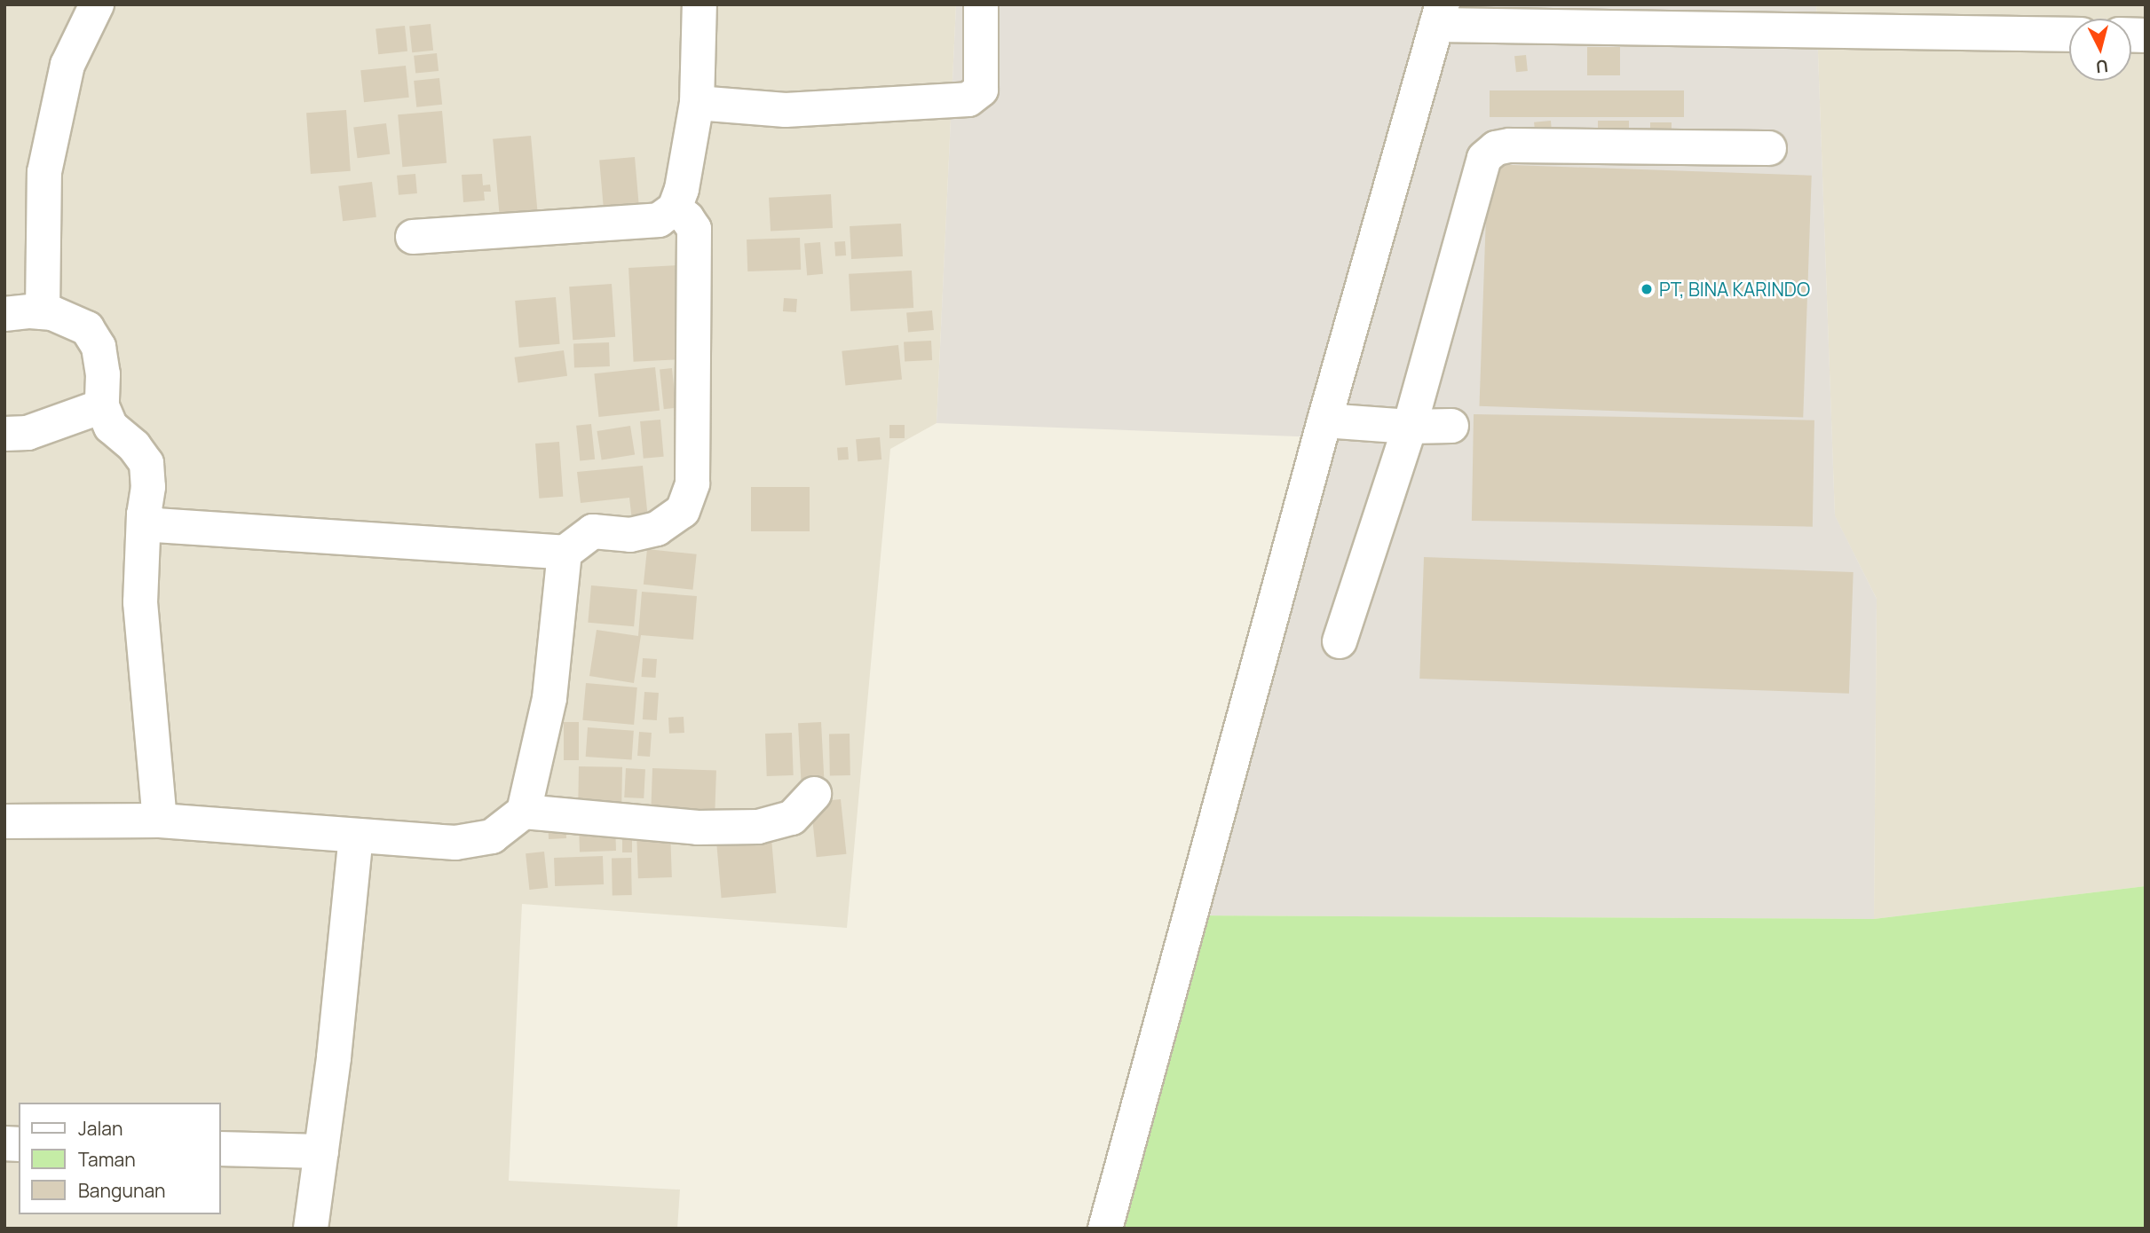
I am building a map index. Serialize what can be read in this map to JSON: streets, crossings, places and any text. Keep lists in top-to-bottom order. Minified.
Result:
{"places":["PT, BINA KARINDO"],"legend":["Jalan","Taman","Bangunan"],"north":"bottom"}
